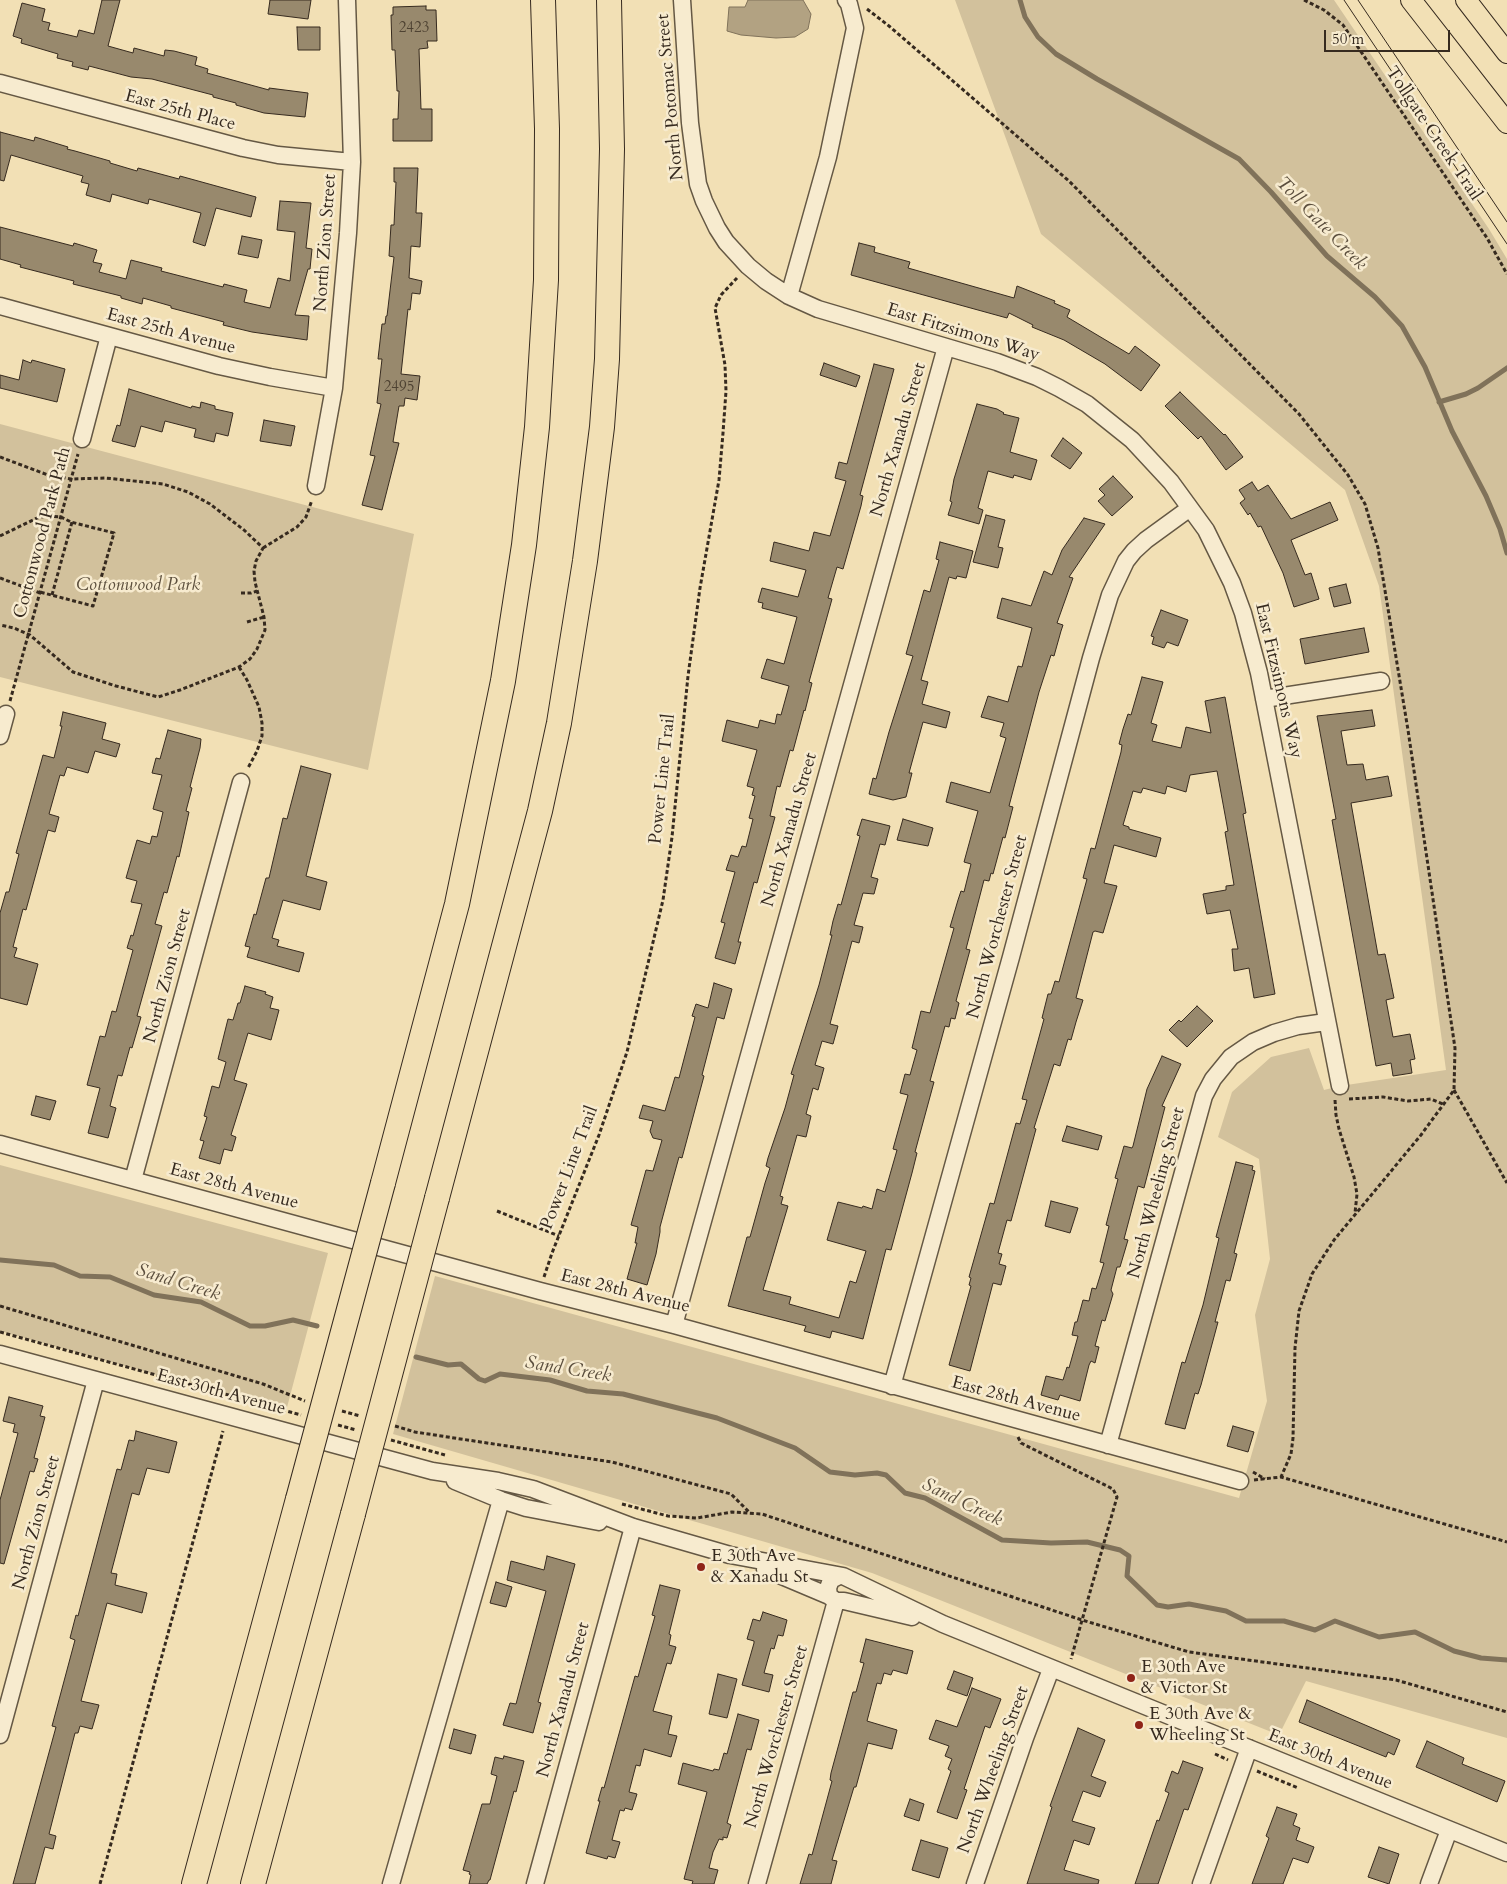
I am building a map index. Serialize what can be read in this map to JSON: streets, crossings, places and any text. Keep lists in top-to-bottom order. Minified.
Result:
{"streets":{"street":["North Potomac Street","East 25th Place","North Zion Street","East 25th Avenue","East Fitzsimons Way","North Xanadu Street","North Worchester Street","East 28th Avenue","North Wheeling Street","East 30th Avenue"],"path":["Tollgate Creek Trail","Cottonwood Park Path","Power Line Trail"]},"crossings":[["North Potomac Street","East Fitzsimons Way"],["North Potomac Street","Power Line Trail"],["East 25th Place","North Zion Street"],["North Zion Street","East 25th Avenue"],["North Zion Street","East 28th Avenue"],["North Zion Street","East 30th Avenue"],["East Fitzsimons Way","North Xanadu Street"],["East Fitzsimons Way","Power Line Trail"],["East Fitzsimons Way","North Worchester Street"],["East Fitzsimons Way","North Wheeling Street"],["North Xanadu Street","East 28th Avenue"],["North Xanadu Street","East 30th Avenue"],["Power Line Trail","East 28th Avenue"],["North Worchester Street","East 28th Avenue"],["North Worchester Street","East 30th Avenue"],["East 28th Avenue","North Wheeling Street"],["North Wheeling Street","East 30th Avenue"]],"water":["Toll Gate Creek","Sand Creek"],"parks":["Cottonwood Park"],"places":["E 30th Ave & Xanadu St","E 30th Ave & Victor St","E 30th Ave & Wheeling St"],"house_numbers":["2423","2495"],"scale_bar":"50 m"}
